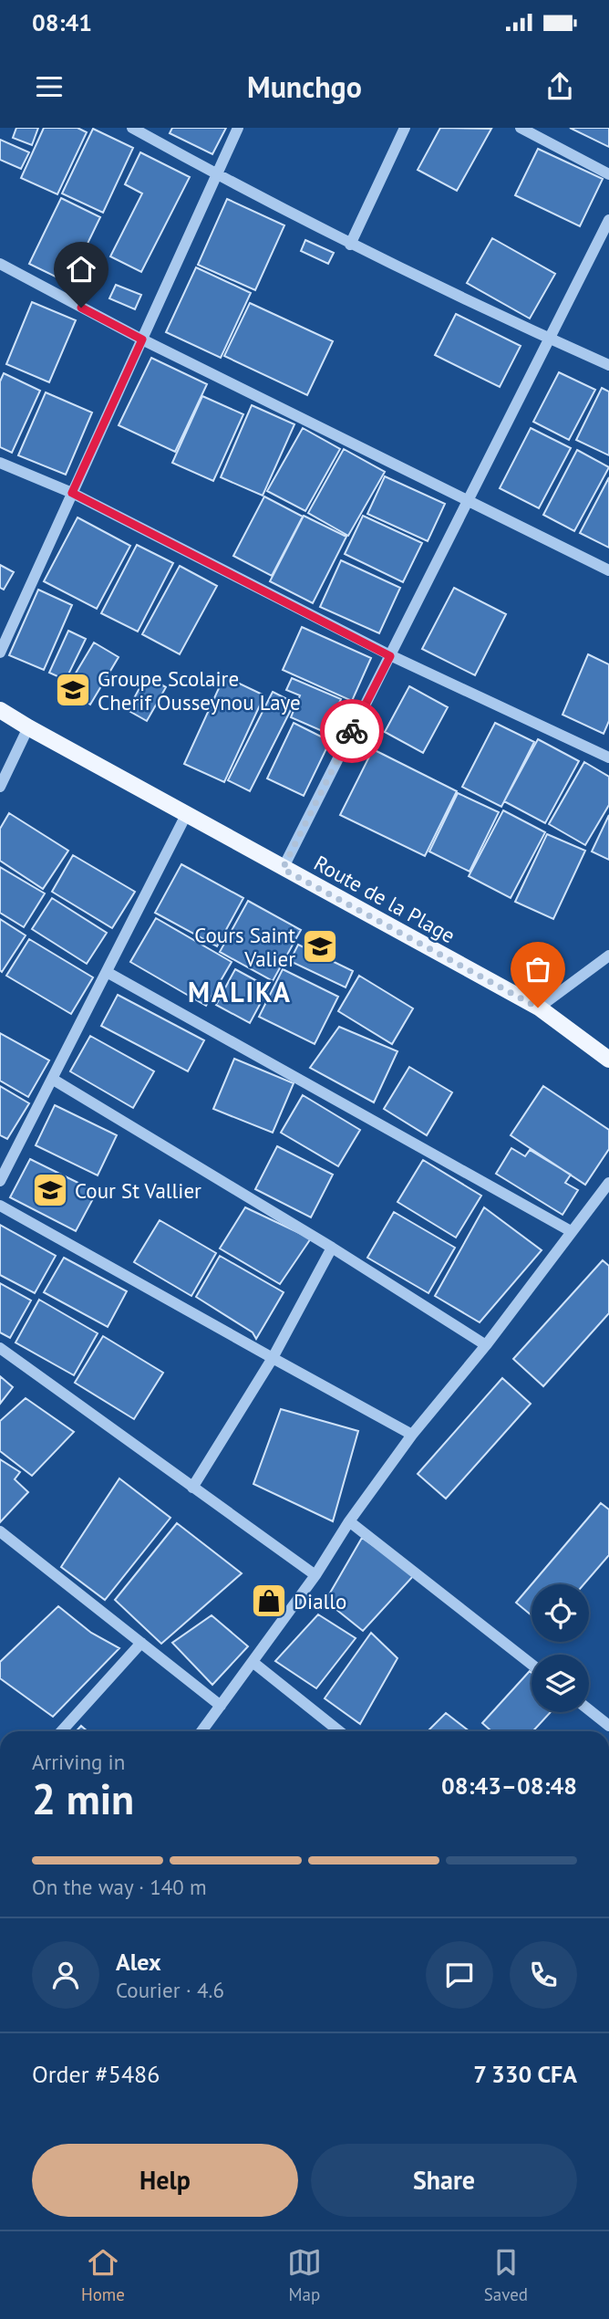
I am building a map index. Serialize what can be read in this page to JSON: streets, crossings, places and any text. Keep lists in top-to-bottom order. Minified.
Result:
{"streets":{"main road":["Route de la Plage"]},"districts":["MALIKA"],"places":{"school or university":["Groupe Scolaire Cherif Ousseynou Laye","Cours Saint Valier","Cour St Vallier"],"shop":["Diallo"]},"page":{"status":"08:41","header":"Munchgo","heading":["2 min","Arriving in","08:43–08:48"],"panel":["Alex","Courier · 4.6","Order #5486","7 330 CFA"],"bar":"On the way · 140 m","buttons":["Help","Share"],"tabs":["Home","Map","Saved"]}}
